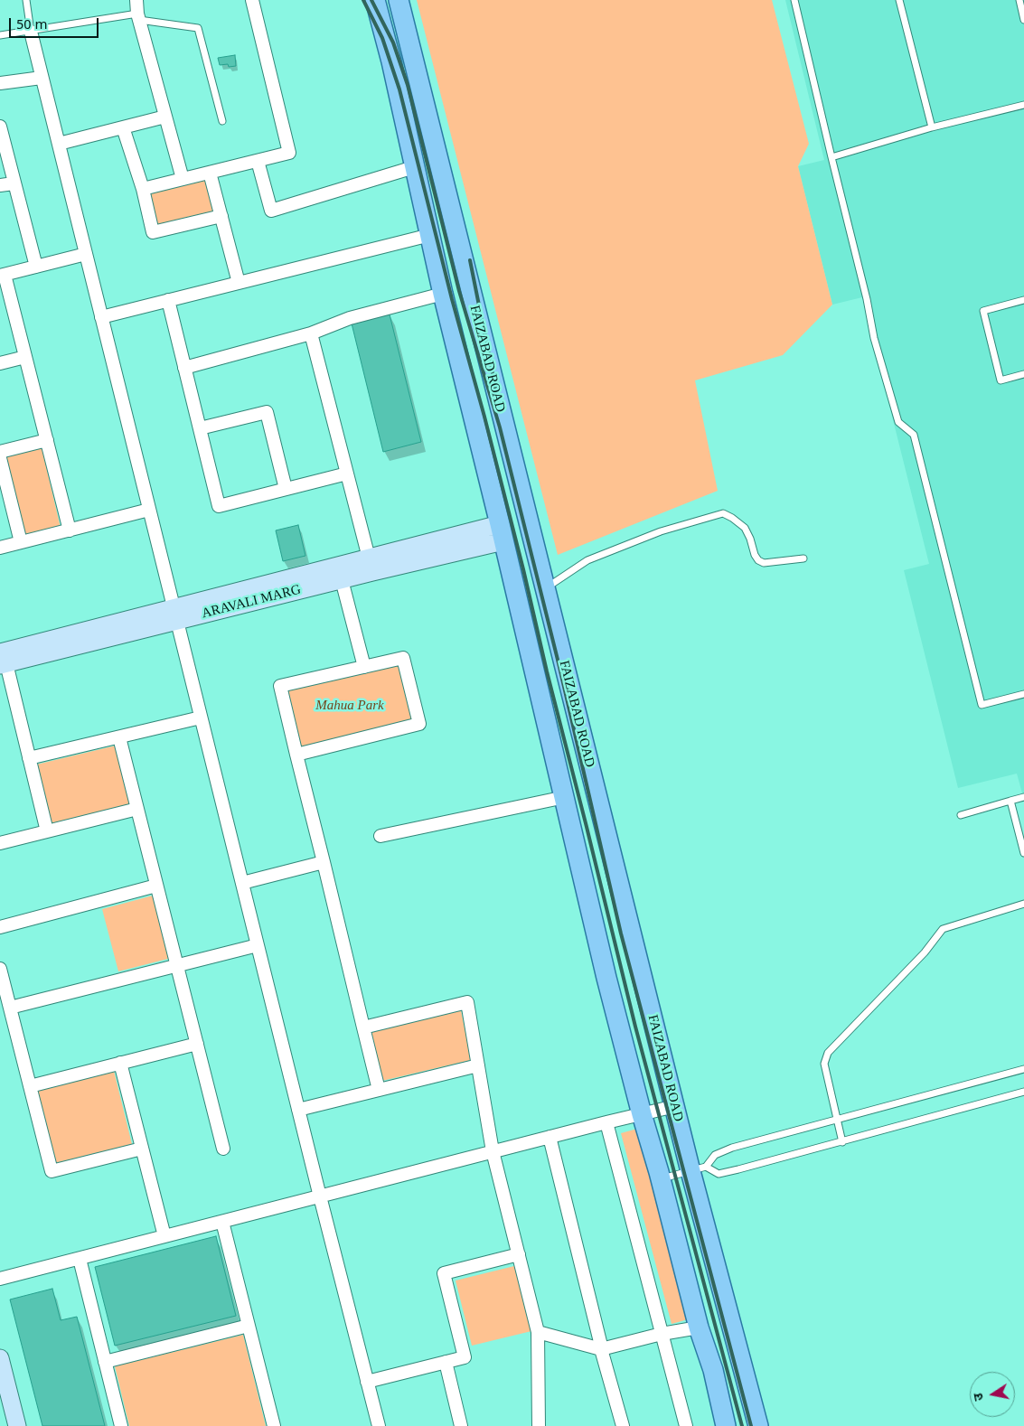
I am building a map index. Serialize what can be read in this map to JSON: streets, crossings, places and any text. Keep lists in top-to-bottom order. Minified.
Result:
{"streets":{"main road":["FAIZABAD ROAD"],"street":["ARAVALI MARG"]},"crossings":[["FAIZABAD ROAD","ARAVALI MARG"]],"parks":["Mahua Park"],"scale_bar":"50 m","north":"left"}
